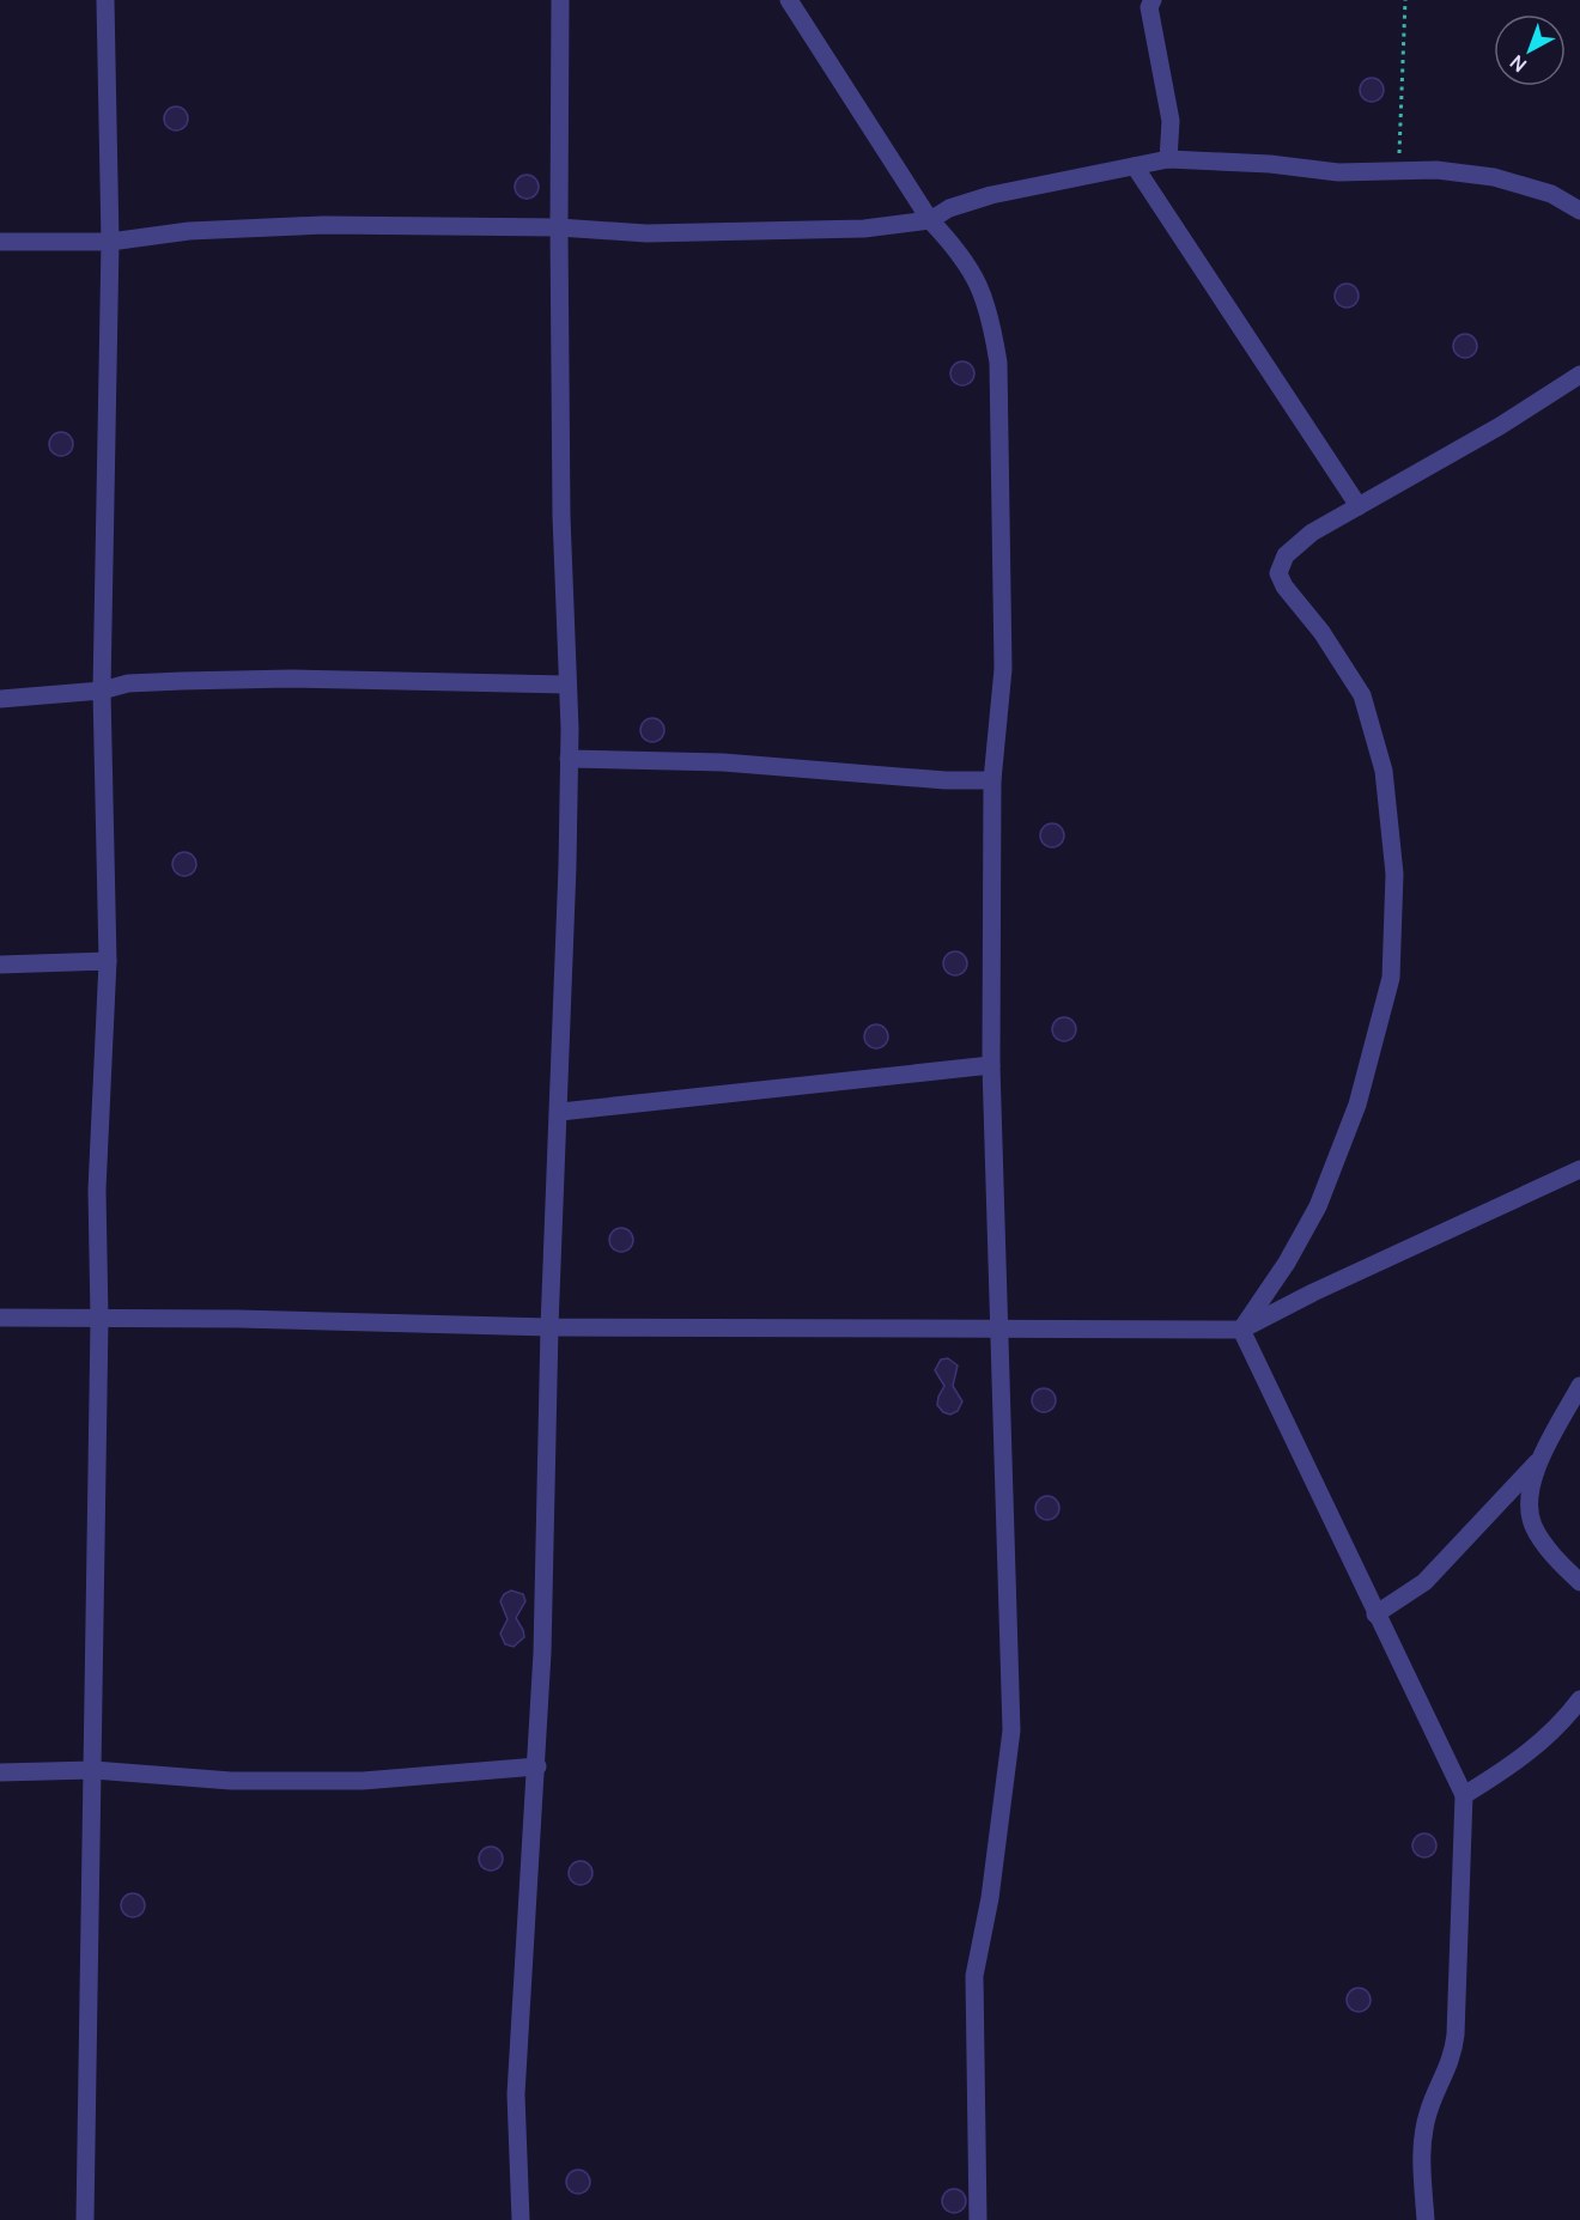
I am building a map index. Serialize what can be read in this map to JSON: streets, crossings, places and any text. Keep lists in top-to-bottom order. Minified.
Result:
{"north":"bottom left"}
